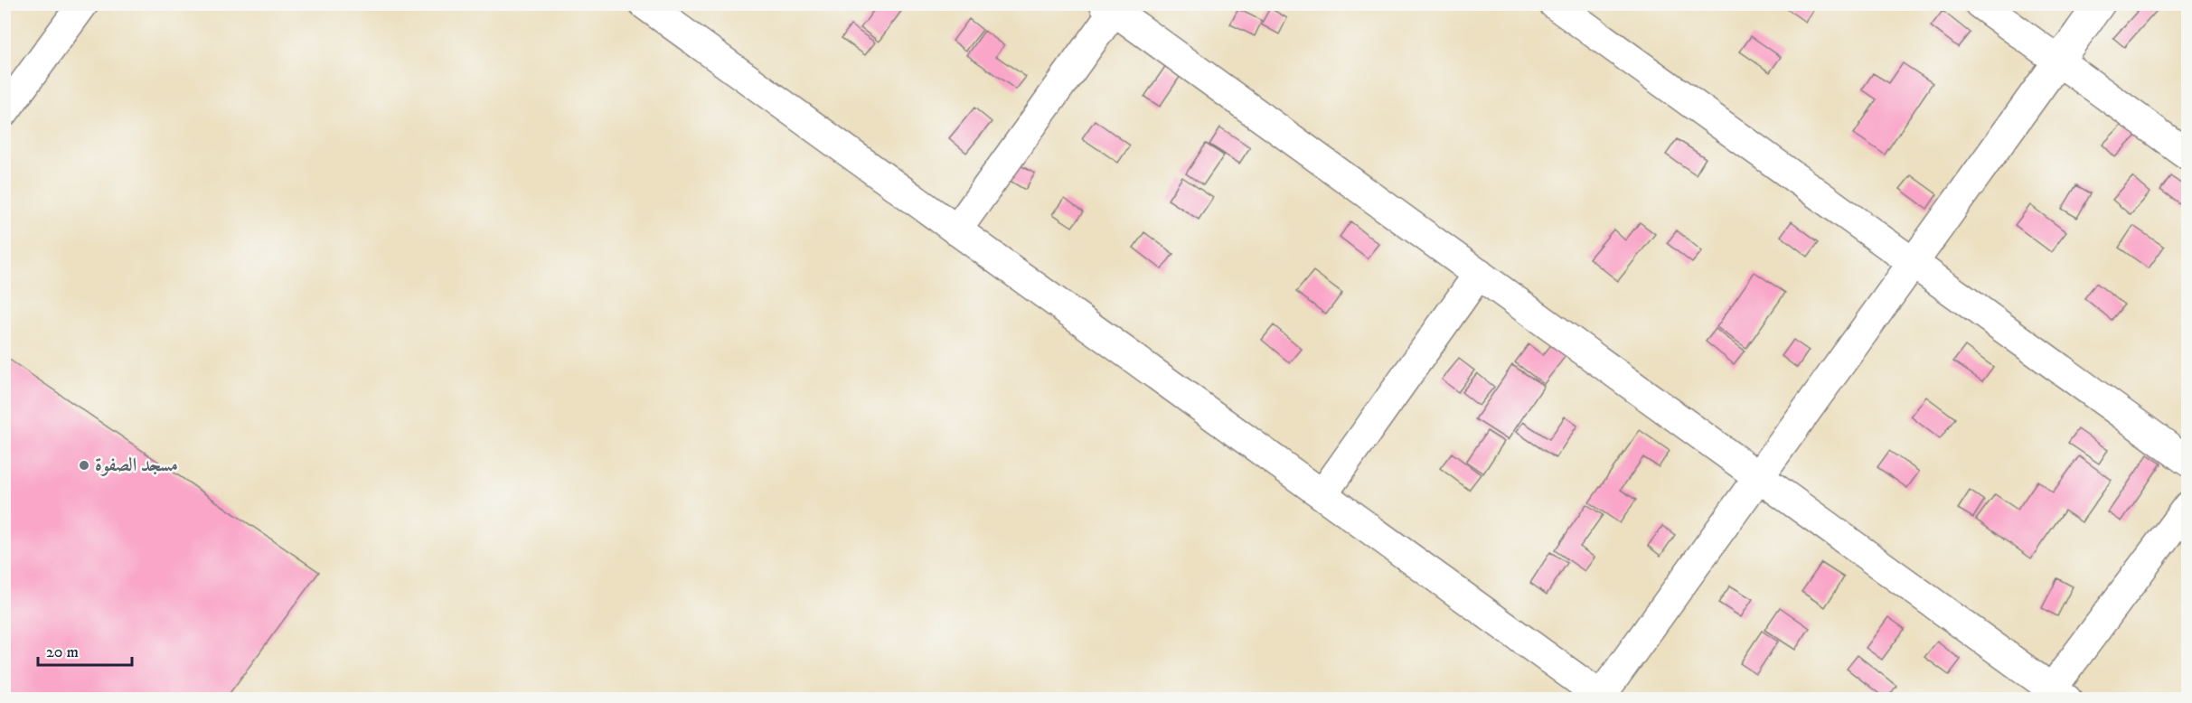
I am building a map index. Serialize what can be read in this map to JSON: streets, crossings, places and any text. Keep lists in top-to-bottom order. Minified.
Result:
{"places":["مسجد الصفوة"],"scale_bar":"20 m"}
